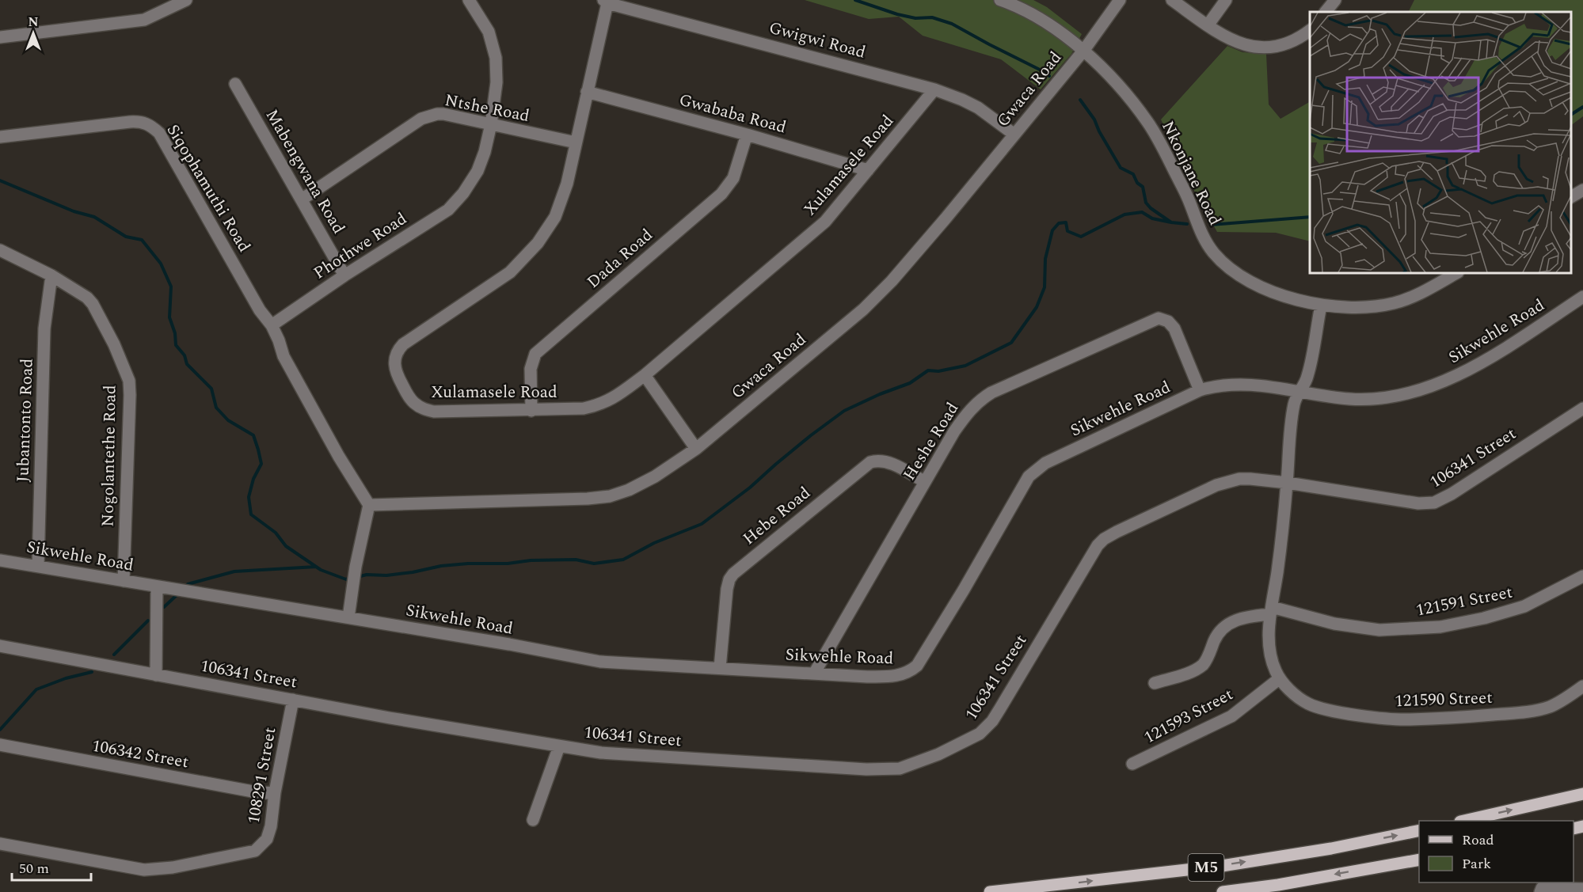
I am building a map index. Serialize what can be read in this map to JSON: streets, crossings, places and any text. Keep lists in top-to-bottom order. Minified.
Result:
{"streets":{"main road":["M5"],"street":["Gwigwi Road","Gwaca Road","Ntshe Road","Gwababa Road","Xulamasele Road","Mabengwana Road","Nkonjane Road","Siqophamuthi Road","Phothwe Road","Dada Road","Sikwehle Road","Jubantonto Road","Heshe Road","Nogolantethe Road","106341 Street","Hebe Road","121591 Street","121590 Street","121593 Street","106342 Street","108291 Street"]},"crossings":[["Gwigwi Road","Gwaca Road"],["Gwigwi Road","Xulamasele Road"],["Gwaca Road","Nkonjane Road"],["Ntshe Road","Xulamasele Road"],["Ntshe Road","Mabengwana Road"],["Ntshe Road","Phothwe Road"],["Gwababa Road","Xulamasele Road"],["Gwababa Road","Dada Road"],["Xulamasele Road","Dada Road"],["Mabengwana Road","Phothwe Road"],["Siqophamuthi Road","Phothwe Road"],["Sikwehle Road","Jubantonto Road"],["Sikwehle Road","Heshe Road"],["Sikwehle Road","Nogolantethe Road"],["Sikwehle Road","Hebe Road"],["Jubantonto Road","Nogolantethe Road"],["Heshe Road","Hebe Road"],["106341 Street","121590 Street"],["106341 Street","108291 Street"],["121591 Street","121590 Street"],["121590 Street","121593 Street"],["106342 Street","108291 Street"]],"legend":["Road","Park"],"scale_bar":"50 m","north":"top"}
